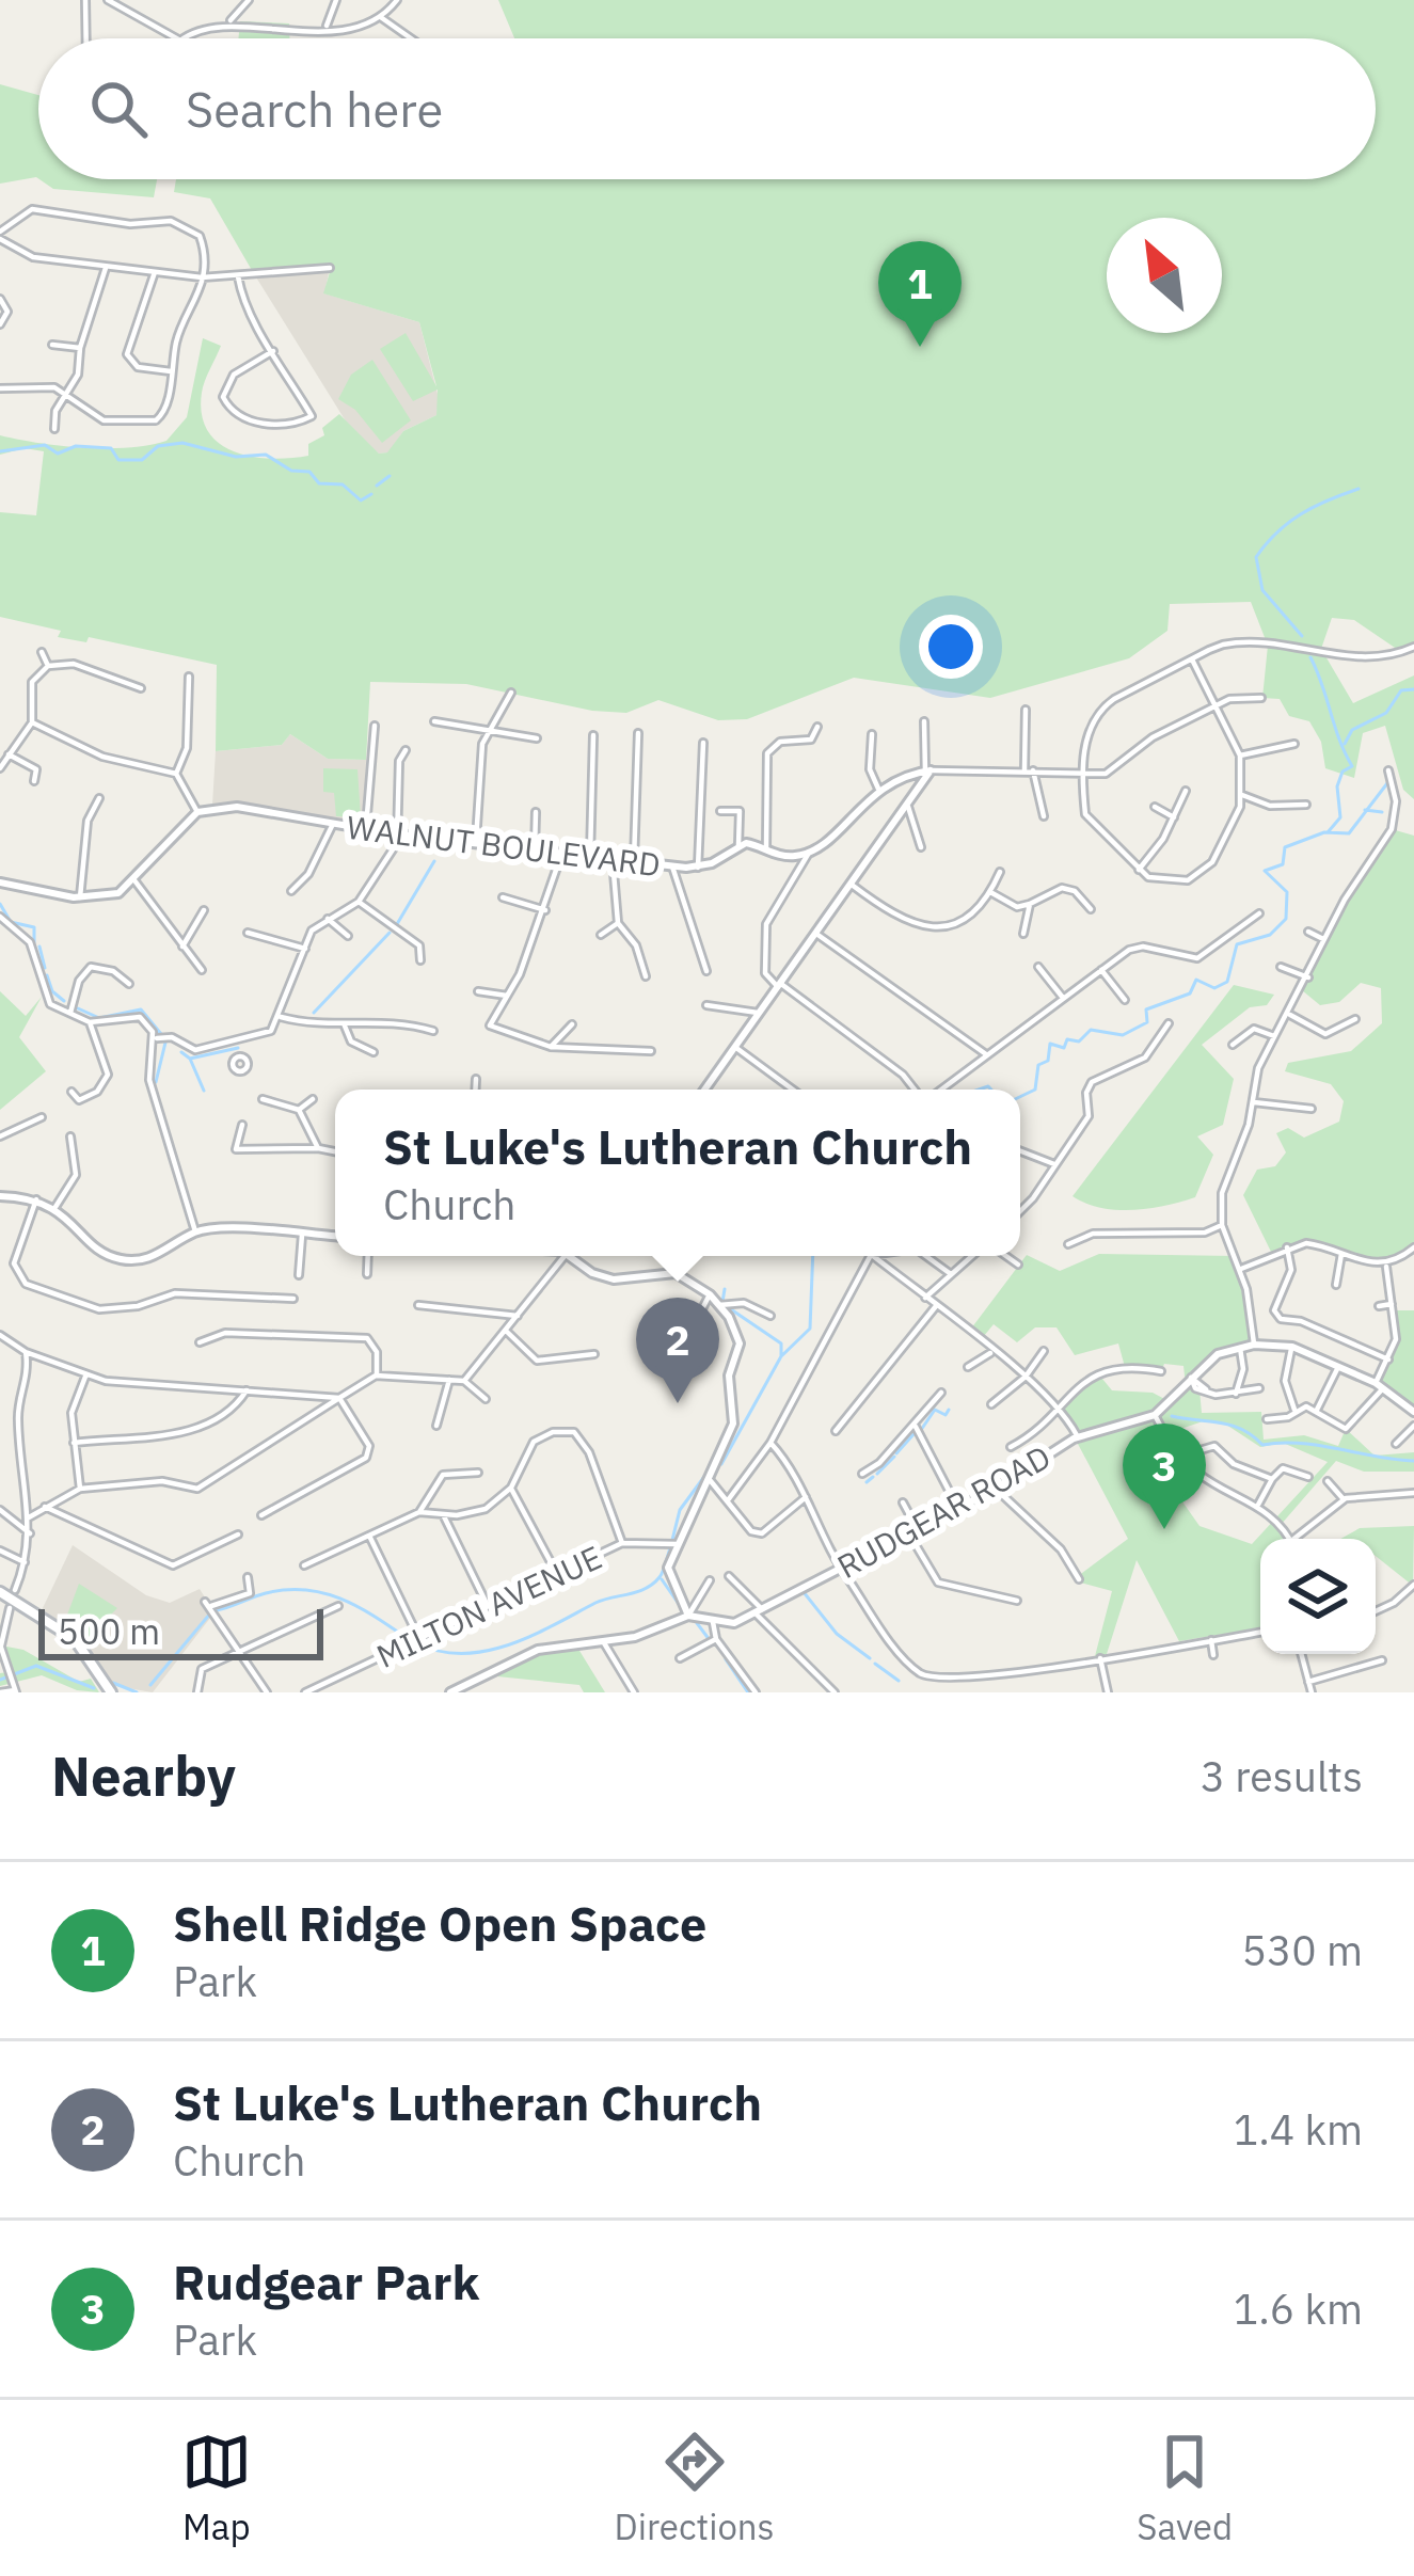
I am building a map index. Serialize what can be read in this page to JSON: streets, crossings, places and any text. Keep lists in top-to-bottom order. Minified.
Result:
{"streets":{"street":["WALNUT BOULEVARD","RUDGEAR ROAD","MILTON AVENUE"]},"scale_bar":"500 m","north":"top left","page":{"search":"Search here","pins":["1","2","3"],"popup":["St Luke's Lutheran Church","Church"],"scale":"500 m","heading":["Nearby","3 results"],"list":[{"mark":"1","name":"Shell Ridge Open Space","note":"Park","value":"530 m"},{"mark":"2","name":"St Luke's Lutheran Church","note":"Church","value":"1.4 km"},{"mark":"3","name":"Rudgear Park","note":"Park","value":"1.6 km"}],"nav":["Map","Directions","Saved"]}}
